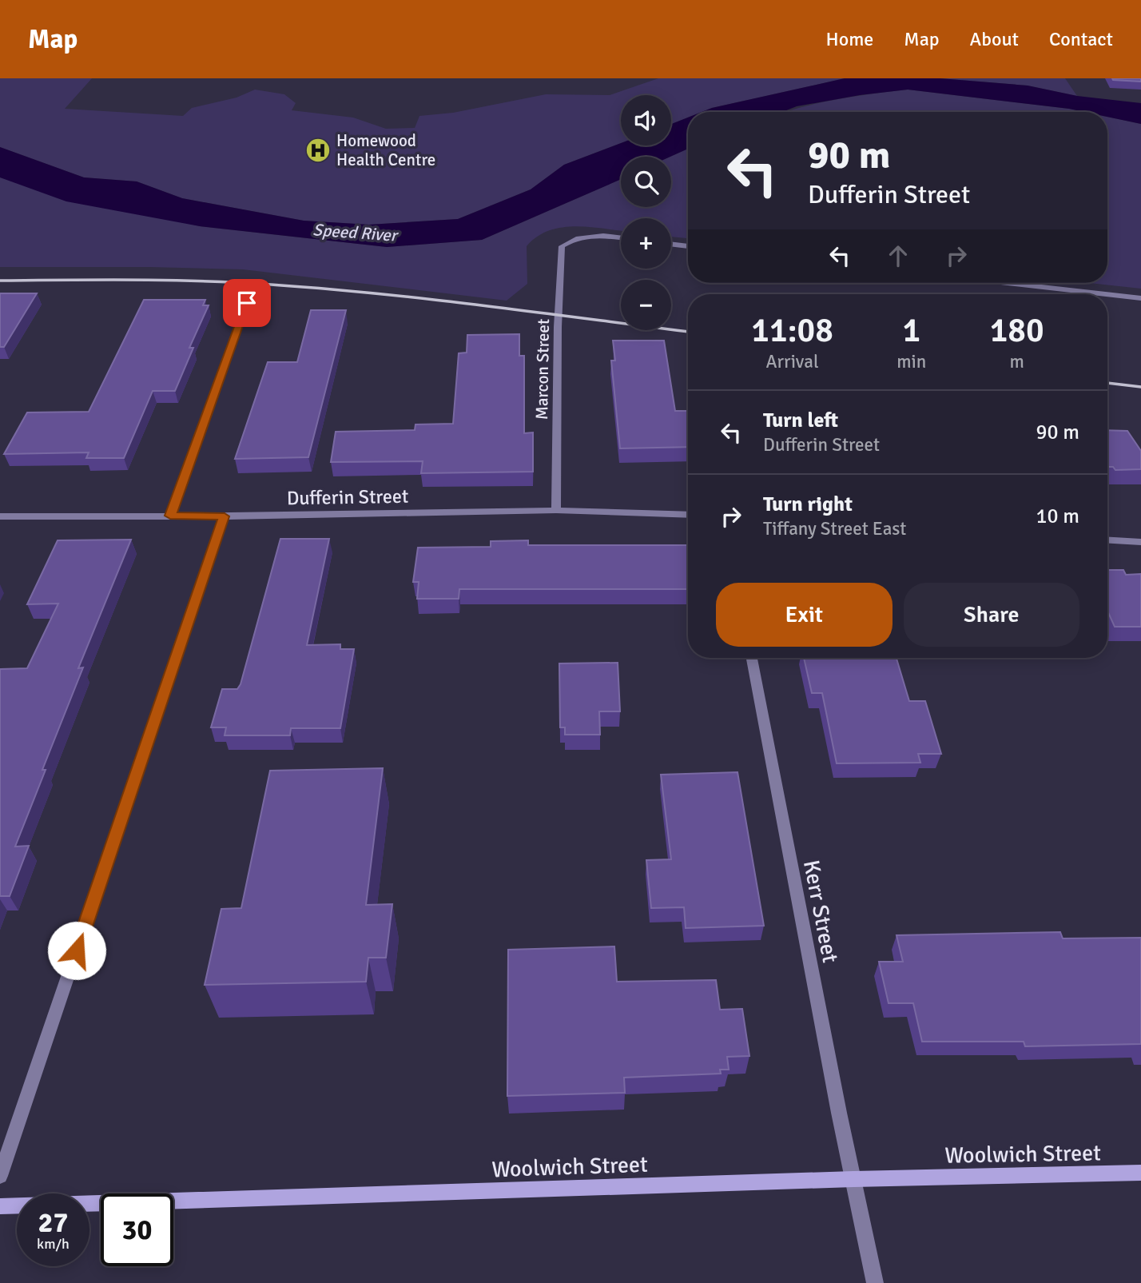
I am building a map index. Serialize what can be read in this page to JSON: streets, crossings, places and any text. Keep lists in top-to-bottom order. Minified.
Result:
{"streets":{"main road":["Woolwich Street"],"street":["Marcon Street","Dufferin Street","Kerr Street"]},"crossings":[["Marcon Street","Dufferin Street"],["Kerr Street","Woolwich Street"]],"water":["Speed River"],"places":{"hospital":["Homewood Health Centre"]},"page":{"header":"Map","nav":["Home","Map","About","Contact"],"map_buttons":["+","−"],"turn":["90 m","Dufferin Street"],"eta":["11:08","Arrival","1","min","180","m"],"list":[{"name":"Turn left","note":"Dufferin Street","value":"90 m"},{"name":"Turn right","note":"Tiffany Street East","value":"10 m"}],"buttons":["Exit","Share"],"speed":"27 km/h","limit":"30"}}
